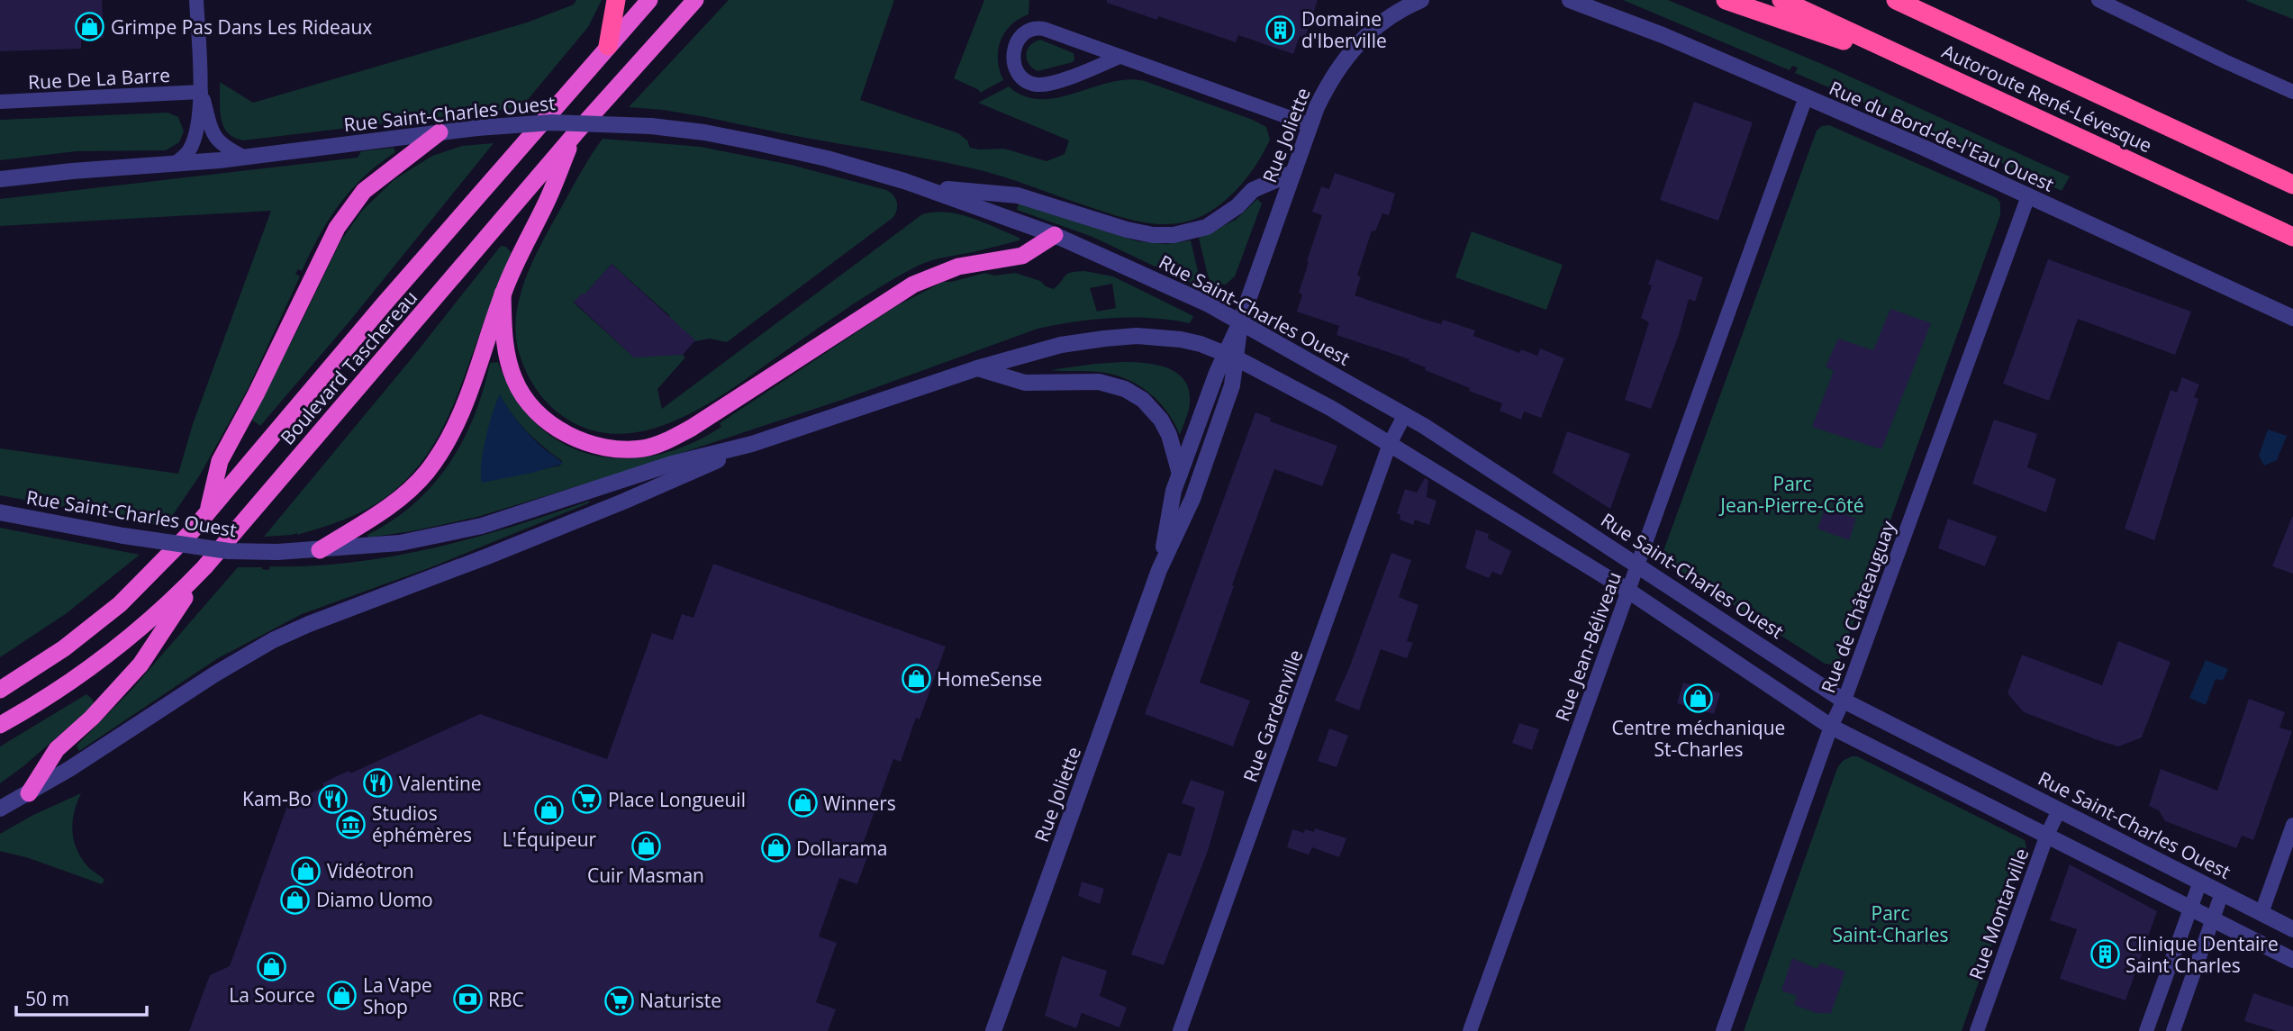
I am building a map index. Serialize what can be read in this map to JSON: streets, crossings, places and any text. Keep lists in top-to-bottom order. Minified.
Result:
{"streets":{"highway":["Autoroute René-Lévesque","Boulevard Taschereau"],"street":["Rue De La Barre","Rue Saint-Charles Ouest","Rue Joliette","Rue du Bord-de-l'Eau Ouest","Rue de Châteauguay","Rue Jean-Béliveau","Rue Gardenville","Rue Montarville"]},"crossings":[["Rue Saint-Charles Ouest","Rue Joliette"],["Rue Saint-Charles Ouest","Rue de Châteauguay"],["Rue Saint-Charles Ouest","Rue Jean-Béliveau"],["Rue Saint-Charles Ouest","Rue Gardenville"],["Rue Saint-Charles Ouest","Rue Montarville"],["Rue du Bord-de-l'Eau Ouest","Rue de Châteauguay"],["Rue du Bord-de-l'Eau Ouest","Rue Jean-Béliveau"]],"parks":["Parc Jean-Pierre-Côté","Parc Saint-Charles"],"places":{"shop":["Grimpe Pas Dans Les Rideaux","HomeSense","Centre méchanique St-Charles","Winners","L'Équipeur","Cuir Masman","Dollarama","Vidéotron","Diamo Uomo","La Source","La Vape Shop"],"building":["Domaine d'Iberville","Clinique Dentaire Saint Charles"],"restaurant":["Valentine","Kam-Bo"],"supermarket":["Place Longueuil","Naturiste"],"museum":["Studios éphémères"],"bank":["RBC"]},"scale_bar":"50 m"}
